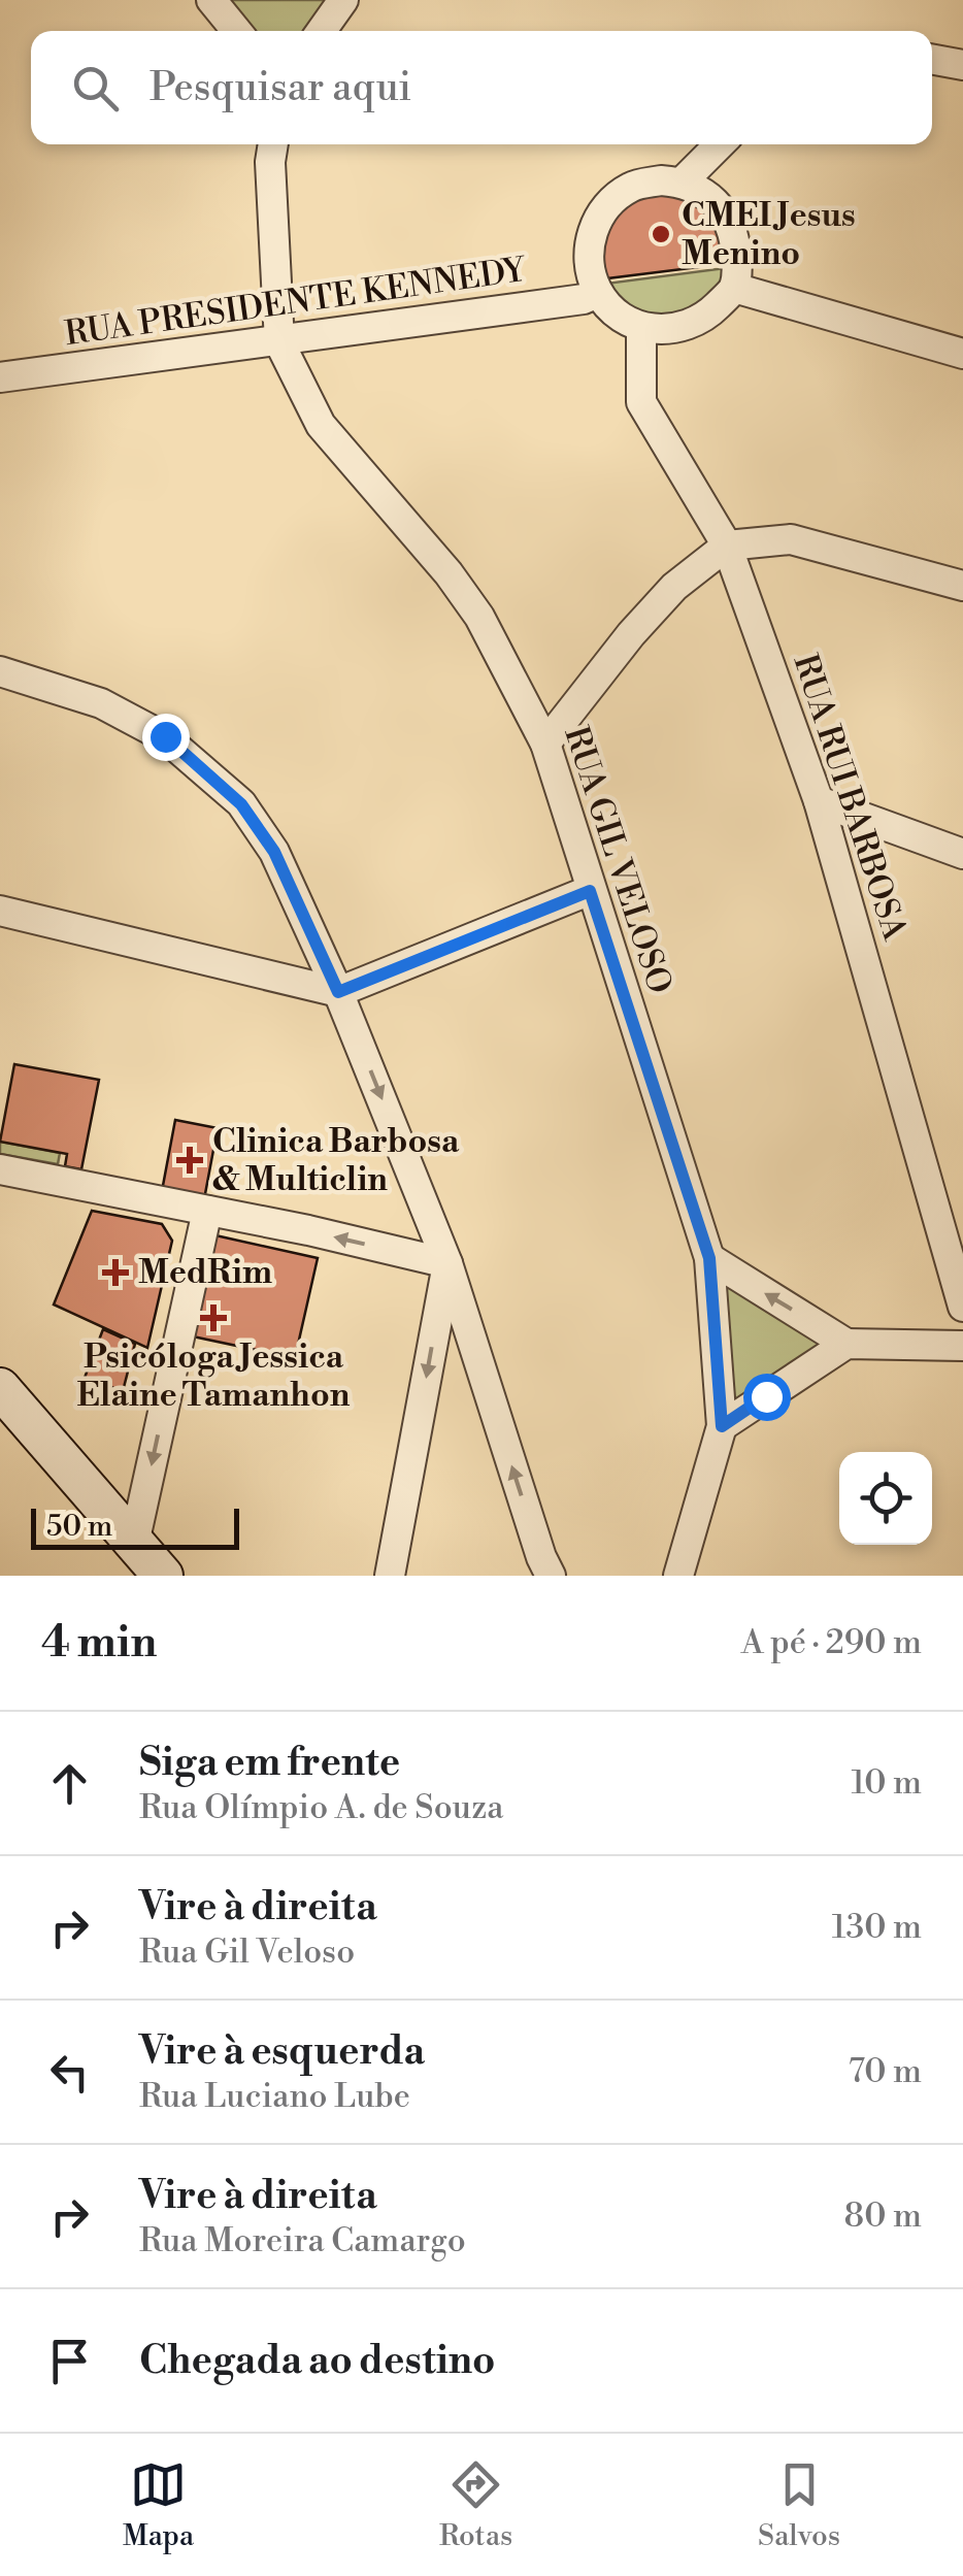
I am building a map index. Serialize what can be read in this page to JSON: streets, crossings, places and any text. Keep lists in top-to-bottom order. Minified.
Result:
{"streets":{"street":["RUA PRESIDENTE KENNEDY","RUA RUI BARBOSA","RUA GIL VELOSO"]},"crossings":[["RUA PRESIDENTE KENNEDY","RUA RUI BARBOSA"],["RUA PRESIDENTE KENNEDY","RUA GIL VELOSO"]],"places":{"other":["CMEI Jesus Menino"],"health":["Clinica Barbosa & Multiclin","MedRim","Psicóloga Jessica Elaine Tamanhon"]},"scale_bar":"50 m","page":{"search":"Pesquisar aqui","scale":"50 m","heading":["4 min","A pé · 290 m"],"list":[["Siga em frente","Rua Olímpio A. de Souza","10 m"],["Vire à direita","Rua Gil Veloso","130 m"],["Vire à esquerda","Rua Luciano Lube","70 m"],["Vire à direita","Rua Moreira Camargo","80 m"],"Chegada ao destino"],"nav":["Mapa","Rotas","Salvos"]}}
